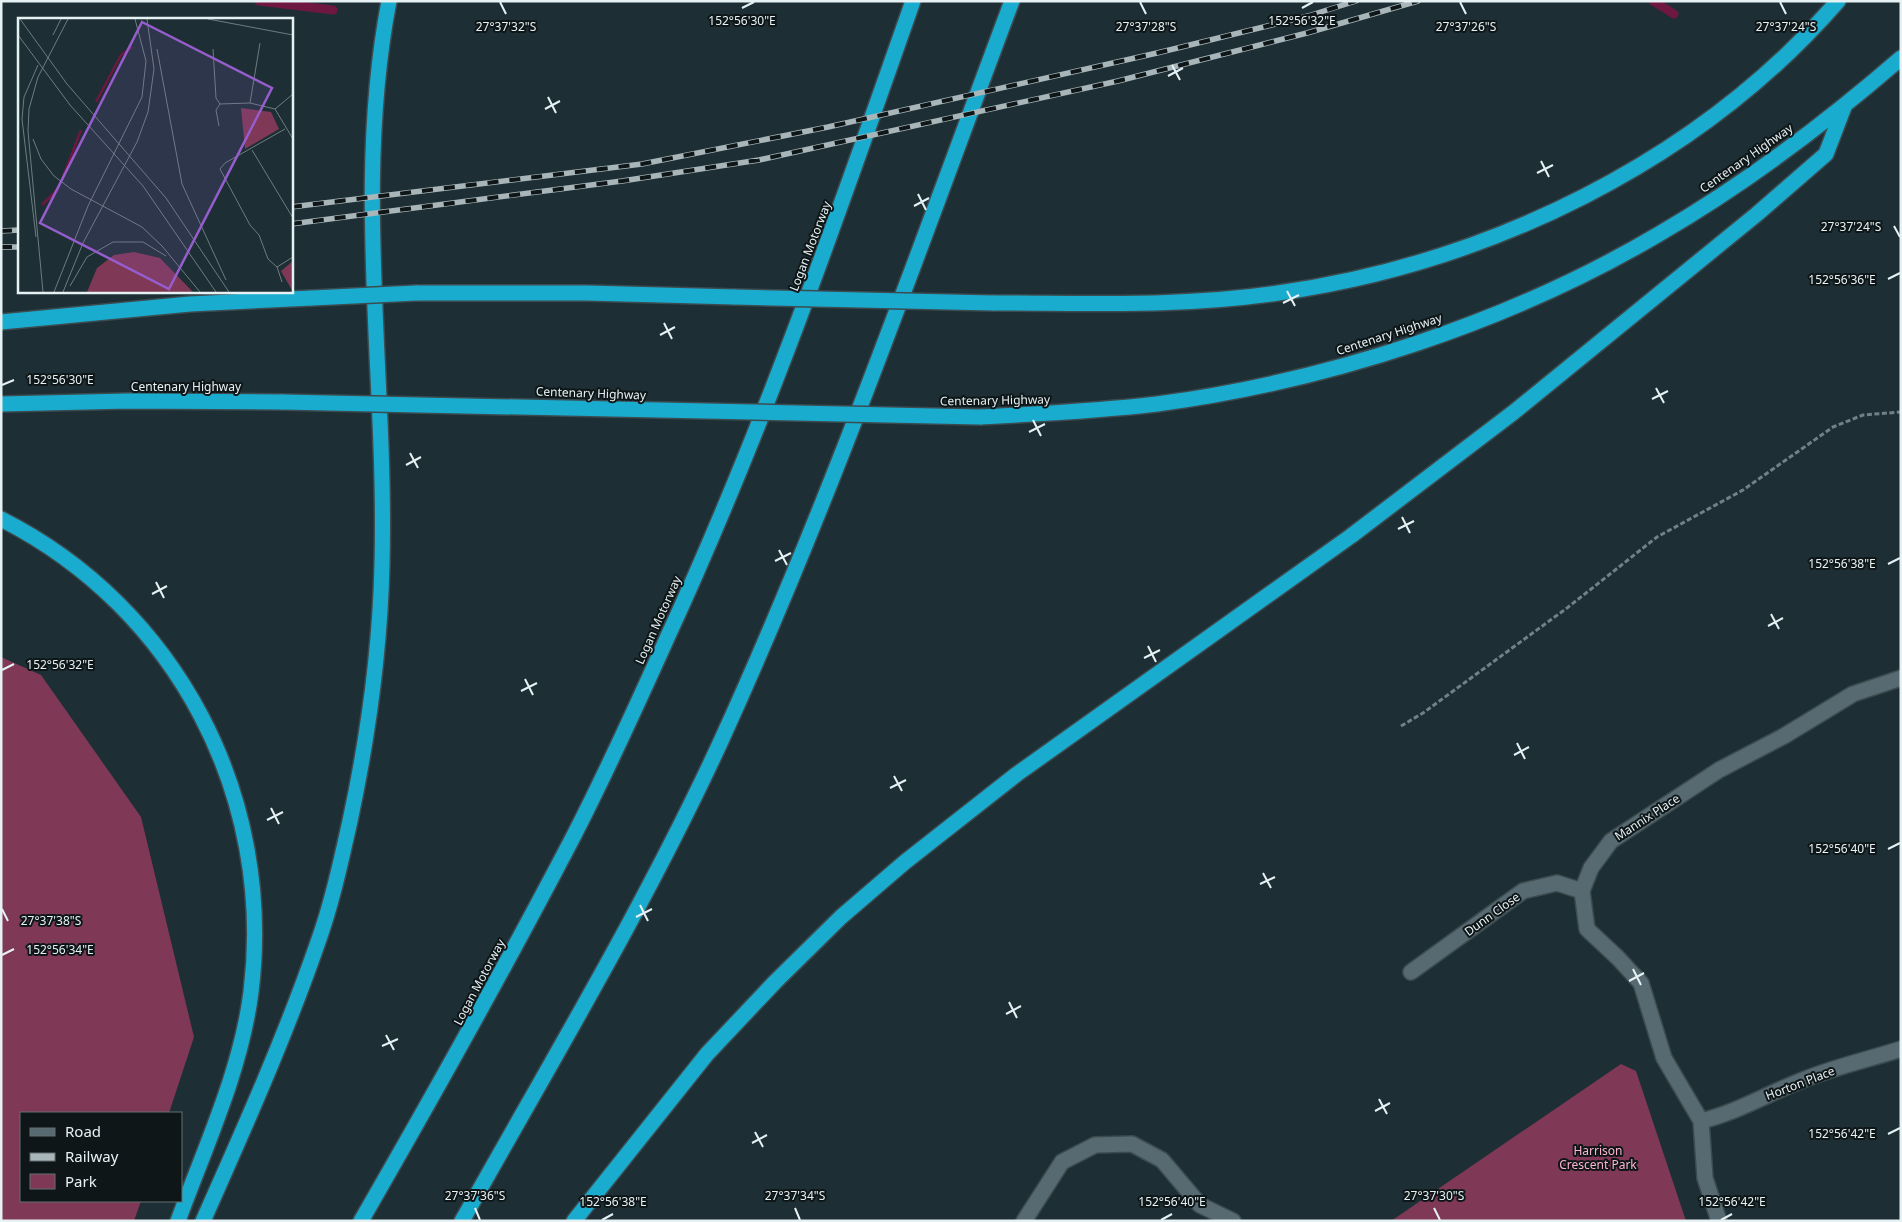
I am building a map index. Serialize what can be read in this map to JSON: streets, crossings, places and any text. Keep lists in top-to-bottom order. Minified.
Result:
{"streets":{"highway":["Centenary Highway","Logan Motorway"],"street":["Mannix Place","Dunn Close","Horton Place"]},"crossings":[["Mannix Place","Dunn Close"]],"parks":["Harrison Crescent Park"],"legend":["Road","Railway","Park"],"coordinates":["152°56'30\"E","152°56'32\"E","27°37'32\"S","27°37'28\"S","27°37'26\"S","27°37'24\"S","152°56'36\"E","152°56'38\"E","152°56'40\"E","27°37'38\"S","152°56'34\"E","152°56'42\"E","27°37'36\"S","27°37'34\"S","27°37'30\"S"]}
